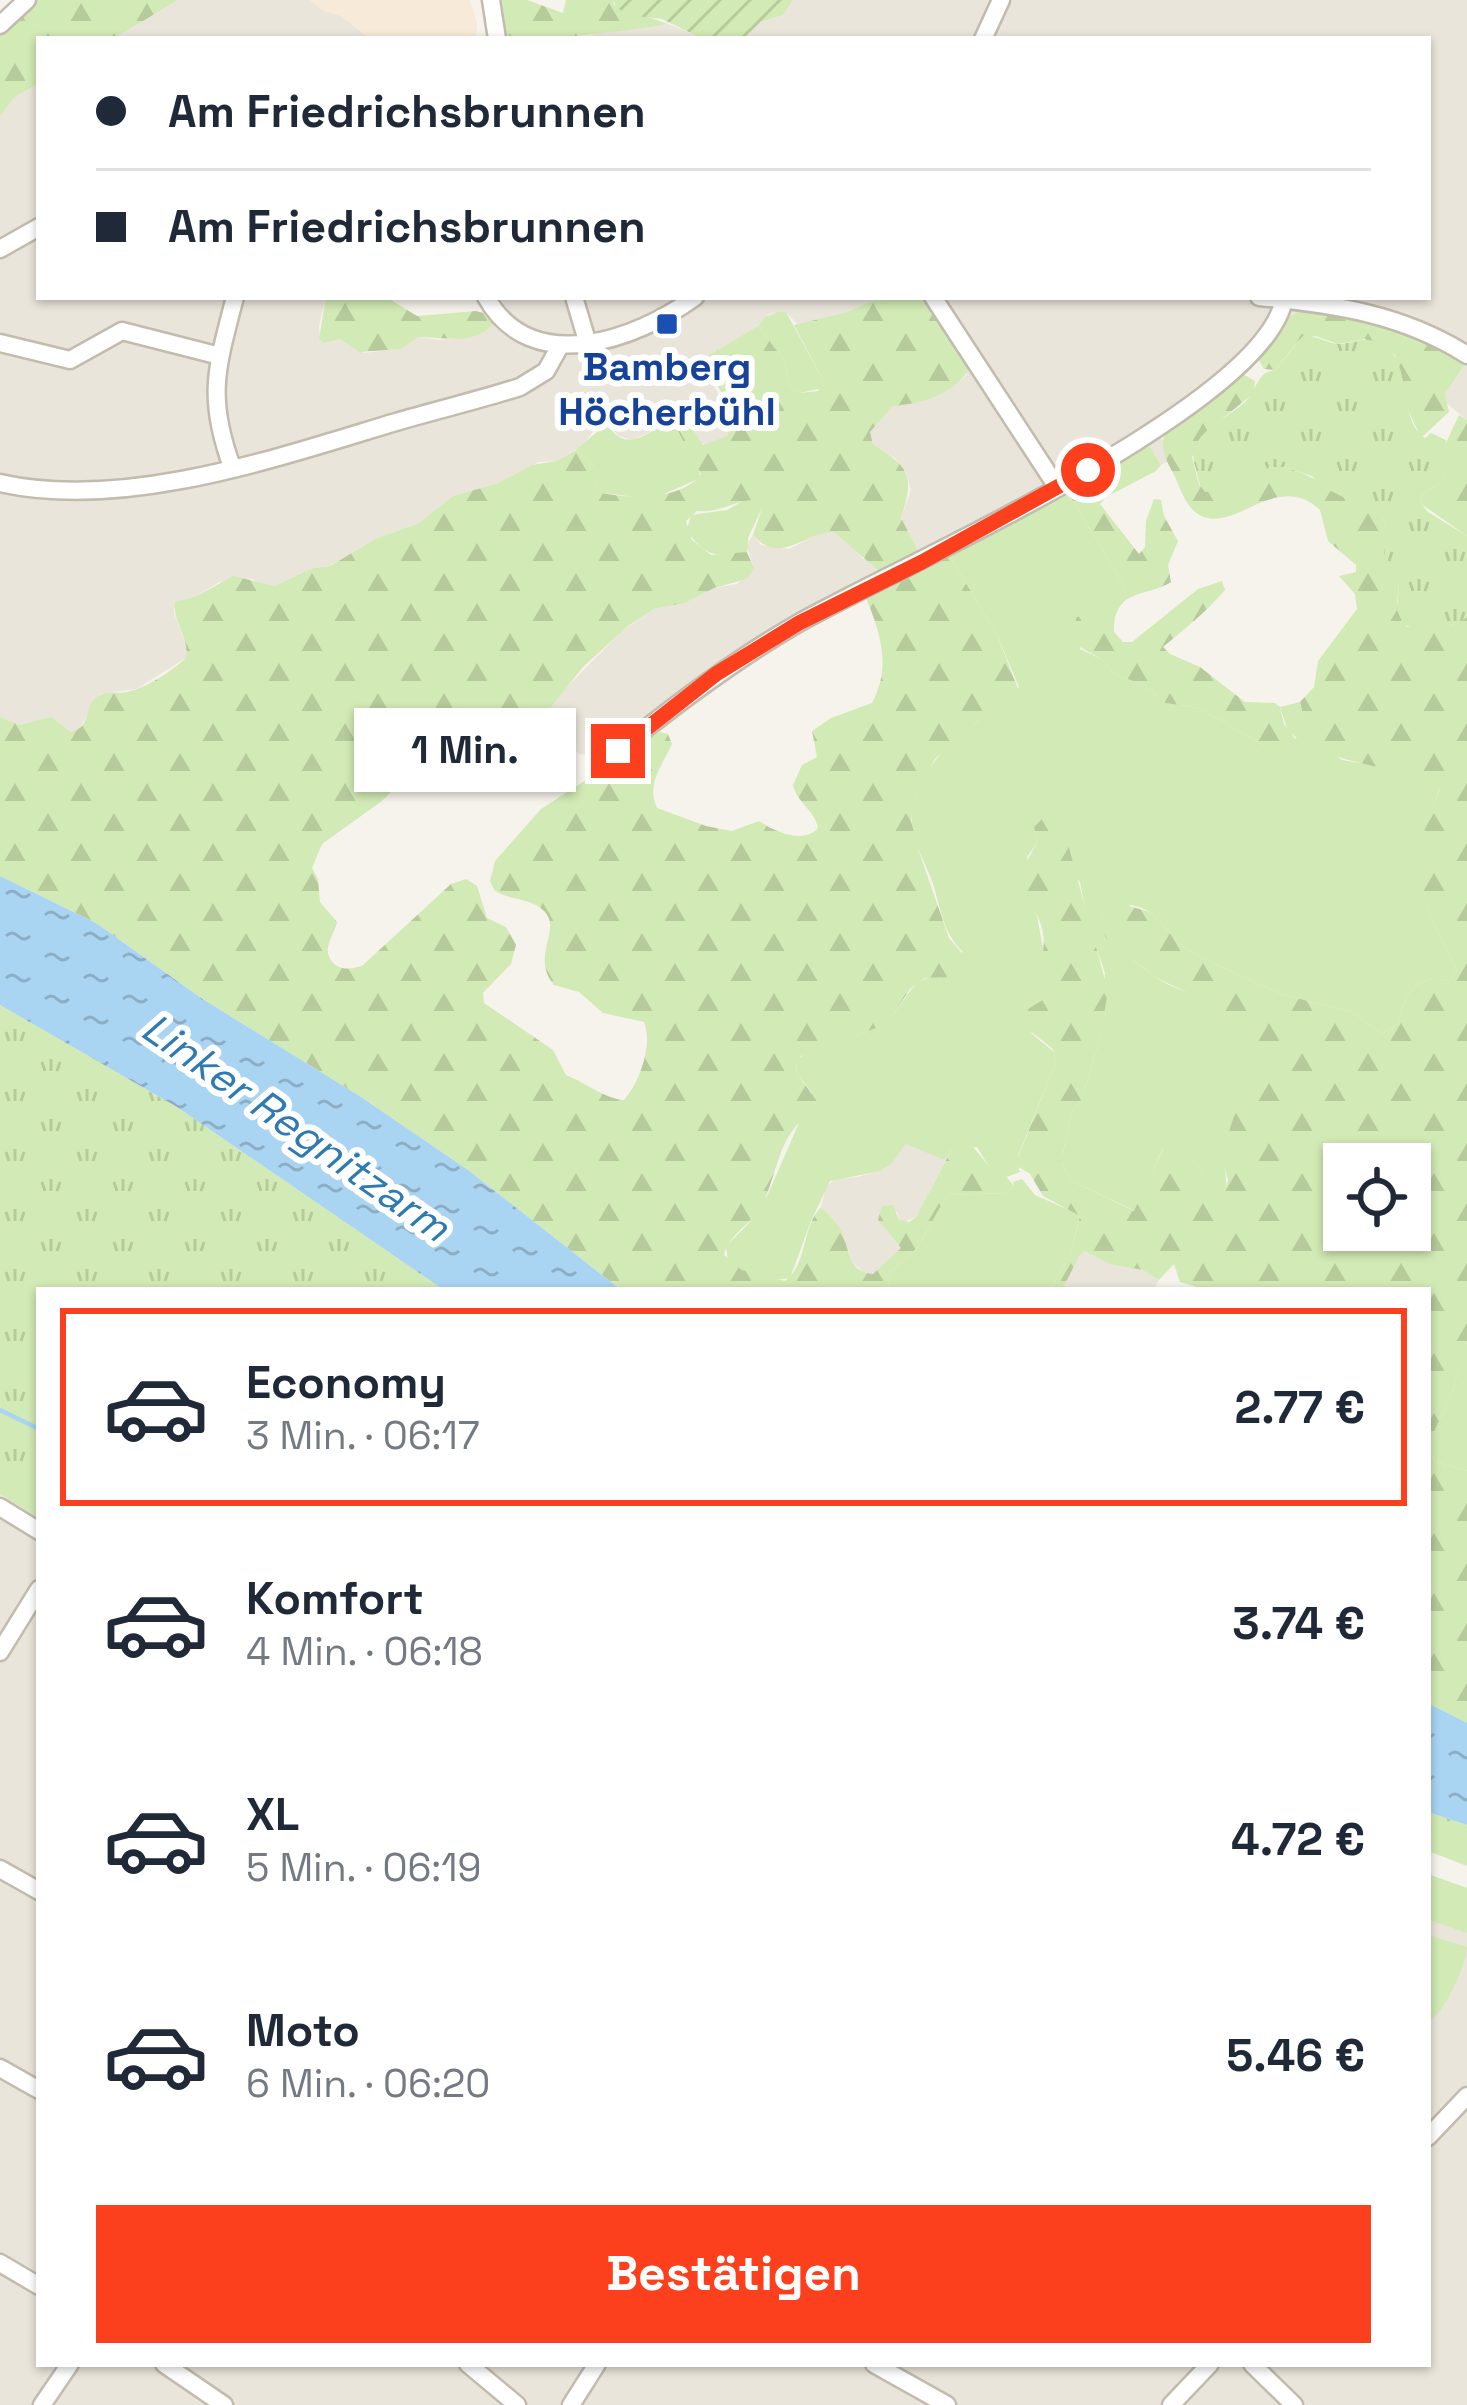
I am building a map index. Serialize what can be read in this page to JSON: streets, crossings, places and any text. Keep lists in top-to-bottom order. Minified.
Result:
{"water":["Linker Regnitzarm"],"places":{"transit":["Bamberg Höcherbühl"]},"page":{"banner":["Am Friedrichsbrunnen","Am Friedrichsbrunnen"],"bubble":"1 Min.","list":[{"name":"Economy","note":"3 Min. · 06:17","value":"2.77 €"},{"name":"Komfort","note":"4 Min. · 06:18","value":"3.74 €"},{"name":"XL","note":"5 Min. · 06:19","value":"4.72 €"},{"name":"Moto","note":"6 Min. · 06:20","value":"5.46 €"}],"buttons":"Bestätigen"}}
